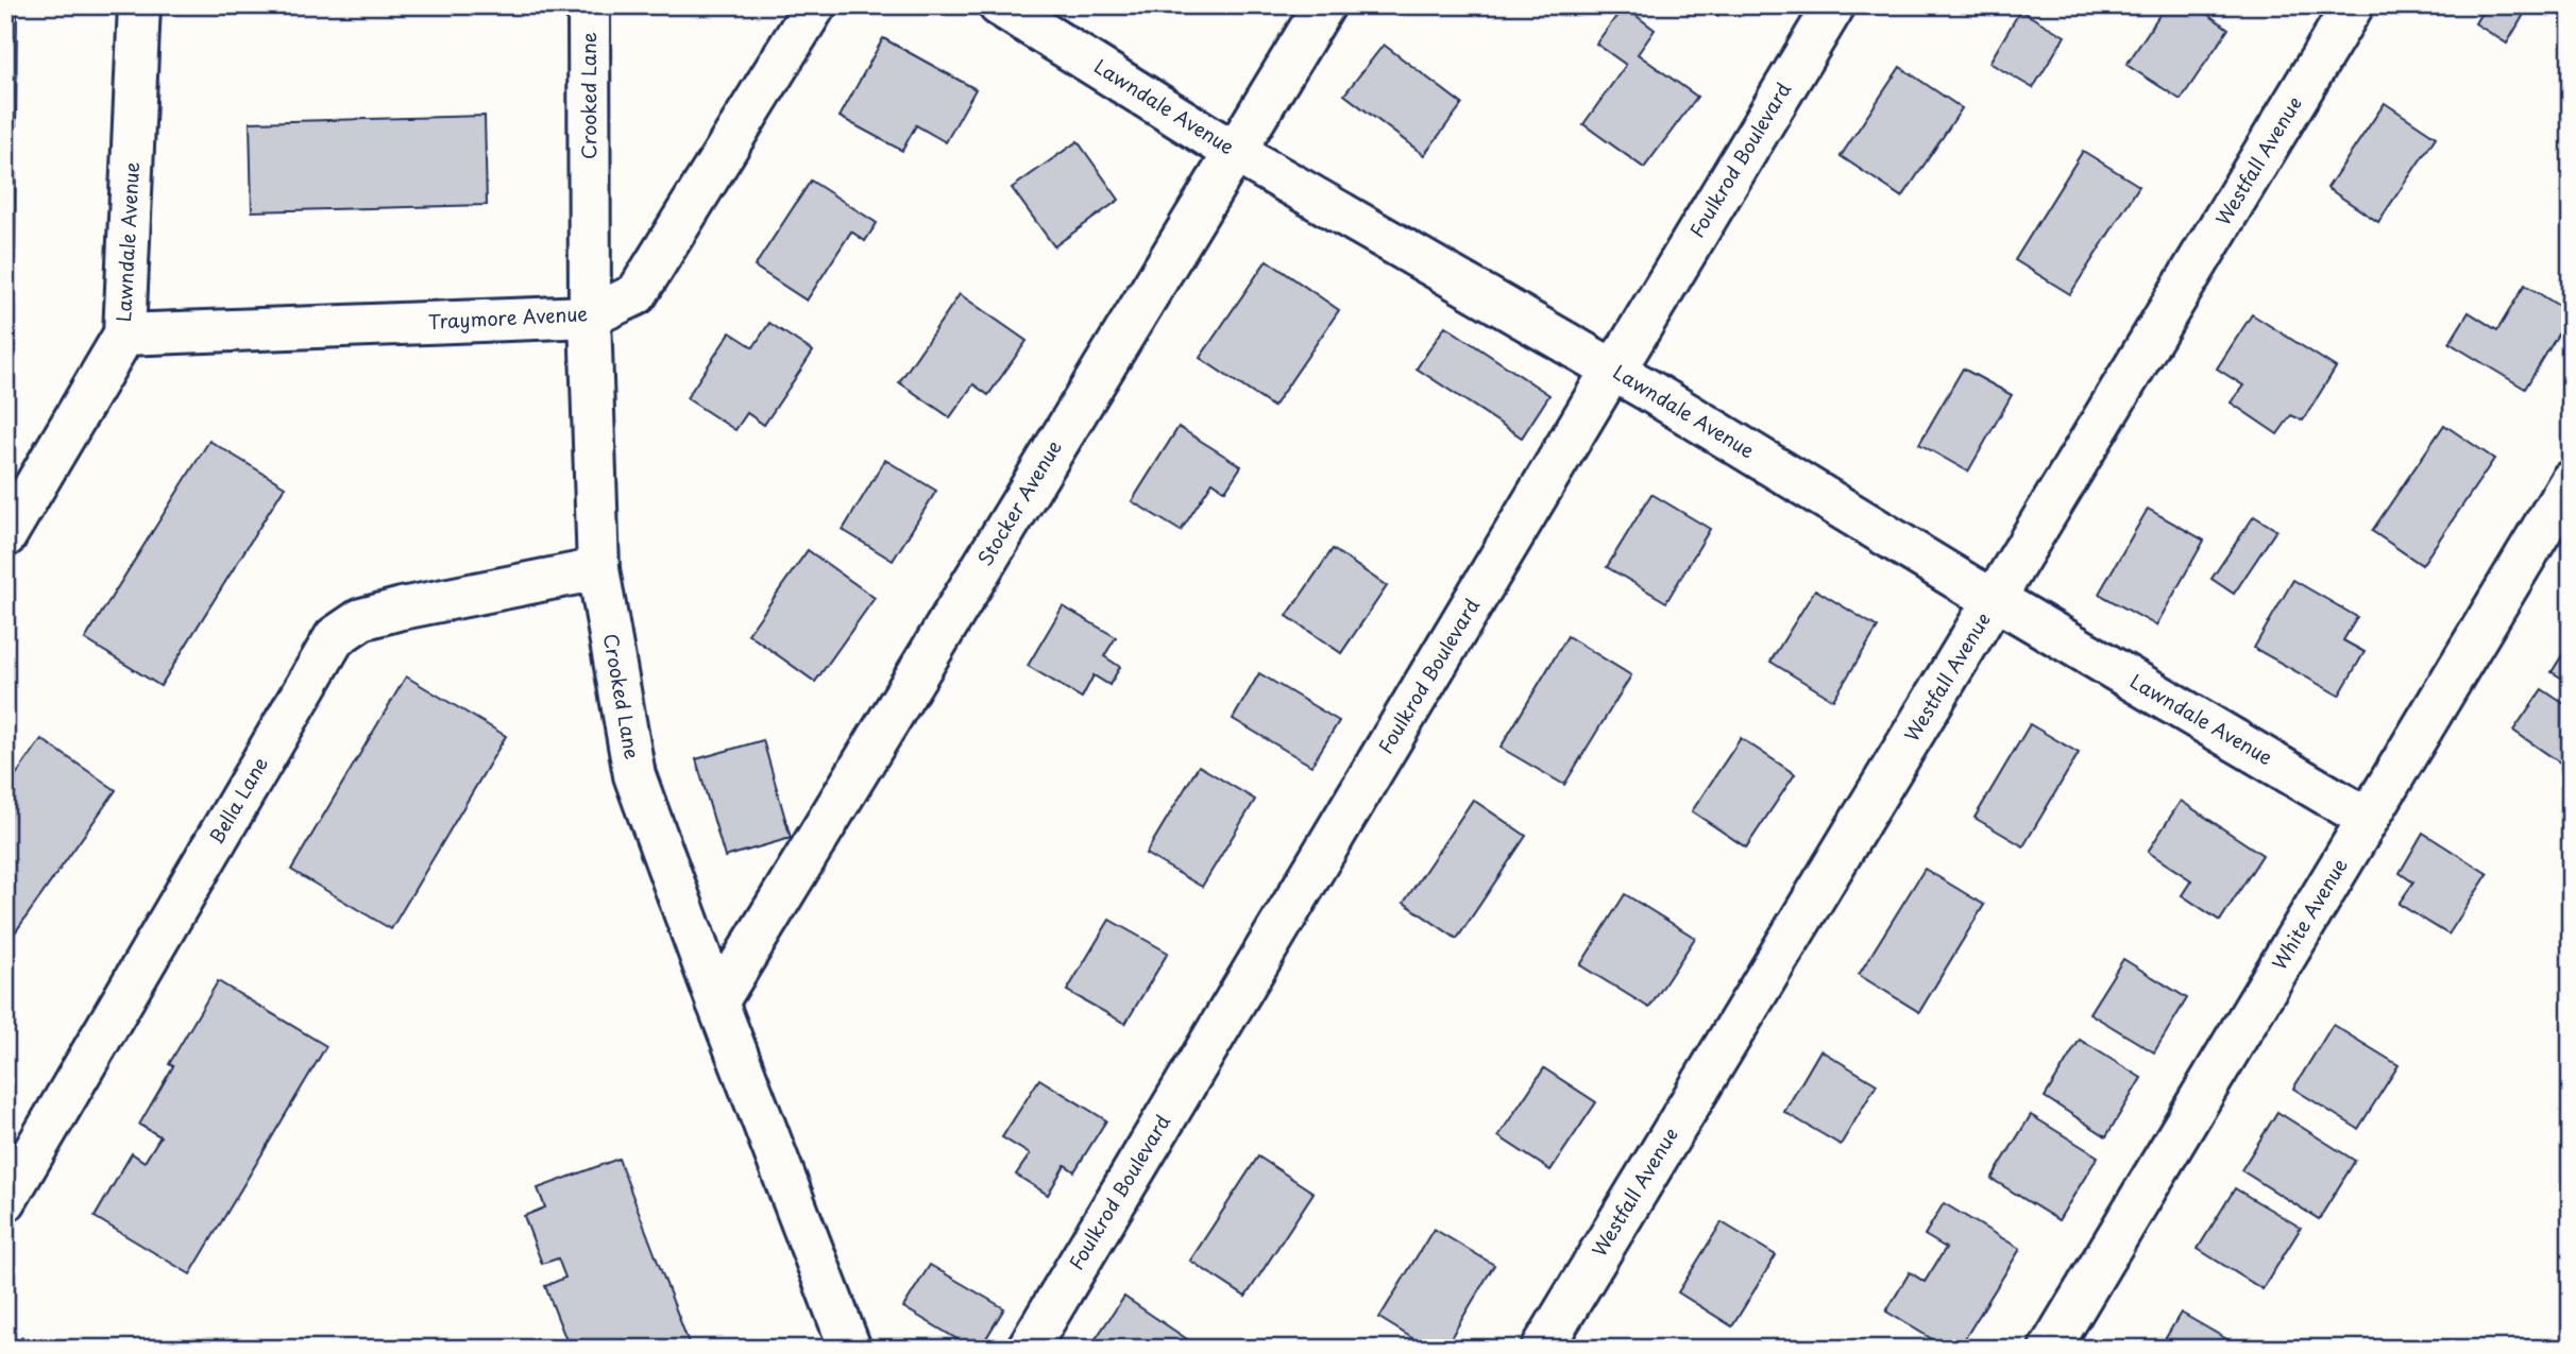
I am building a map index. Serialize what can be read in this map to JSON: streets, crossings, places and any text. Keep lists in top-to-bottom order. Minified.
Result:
{"streets":{"street":["Crooked Lane","Lawndale Avenue","Foulkrod Boulevard","Westfall Avenue","Traymore Avenue","Stocker Avenue","Bella Lane","White Avenue"]},"crossings":[["Crooked Lane","Traymore Avenue"],["Crooked Lane","Stocker Avenue"],["Crooked Lane","Bella Lane"],["Lawndale Avenue","Foulkrod Boulevard"],["Lawndale Avenue","Westfall Avenue"],["Lawndale Avenue","Traymore Avenue"],["Lawndale Avenue","Stocker Avenue"],["Lawndale Avenue","White Avenue"]]}
